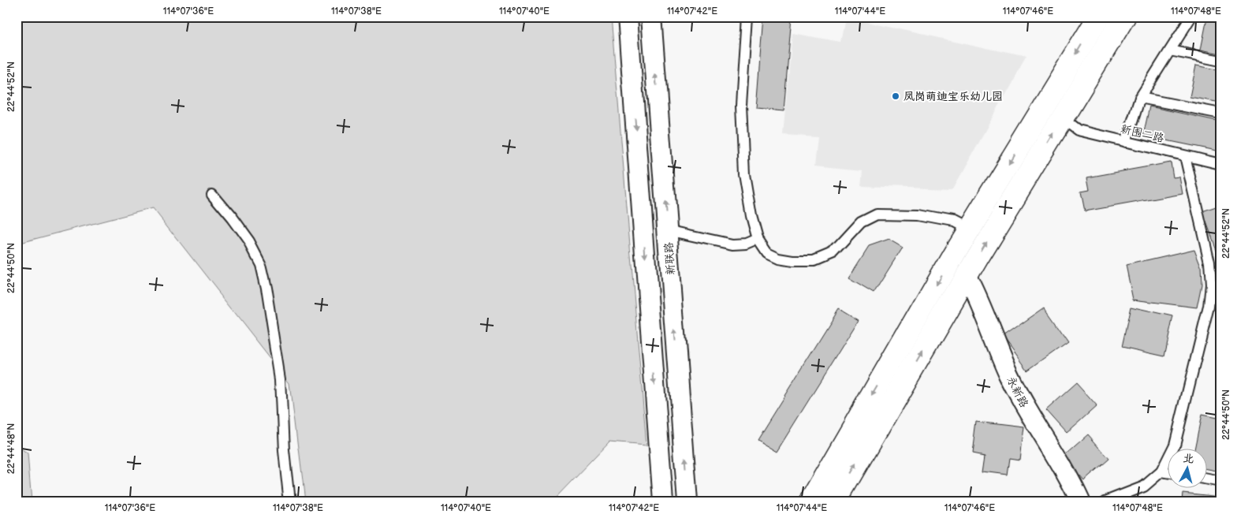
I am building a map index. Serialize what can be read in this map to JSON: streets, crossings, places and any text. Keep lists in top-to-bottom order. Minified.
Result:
{"streets":{"street":["新联路","永新路"],"lane":["新围二路"]},"places":["凤岗萌迪宝乐幼儿园"],"north":"top","coordinates":["114°07'36\"E","114°07'38\"E","114°07'40\"E","114°07'42\"E","114°07'44\"E","114°07'46\"E","114°07'48\"E","22°44'52\"N","22°44'50\"N","22°44'48\"N"]}
